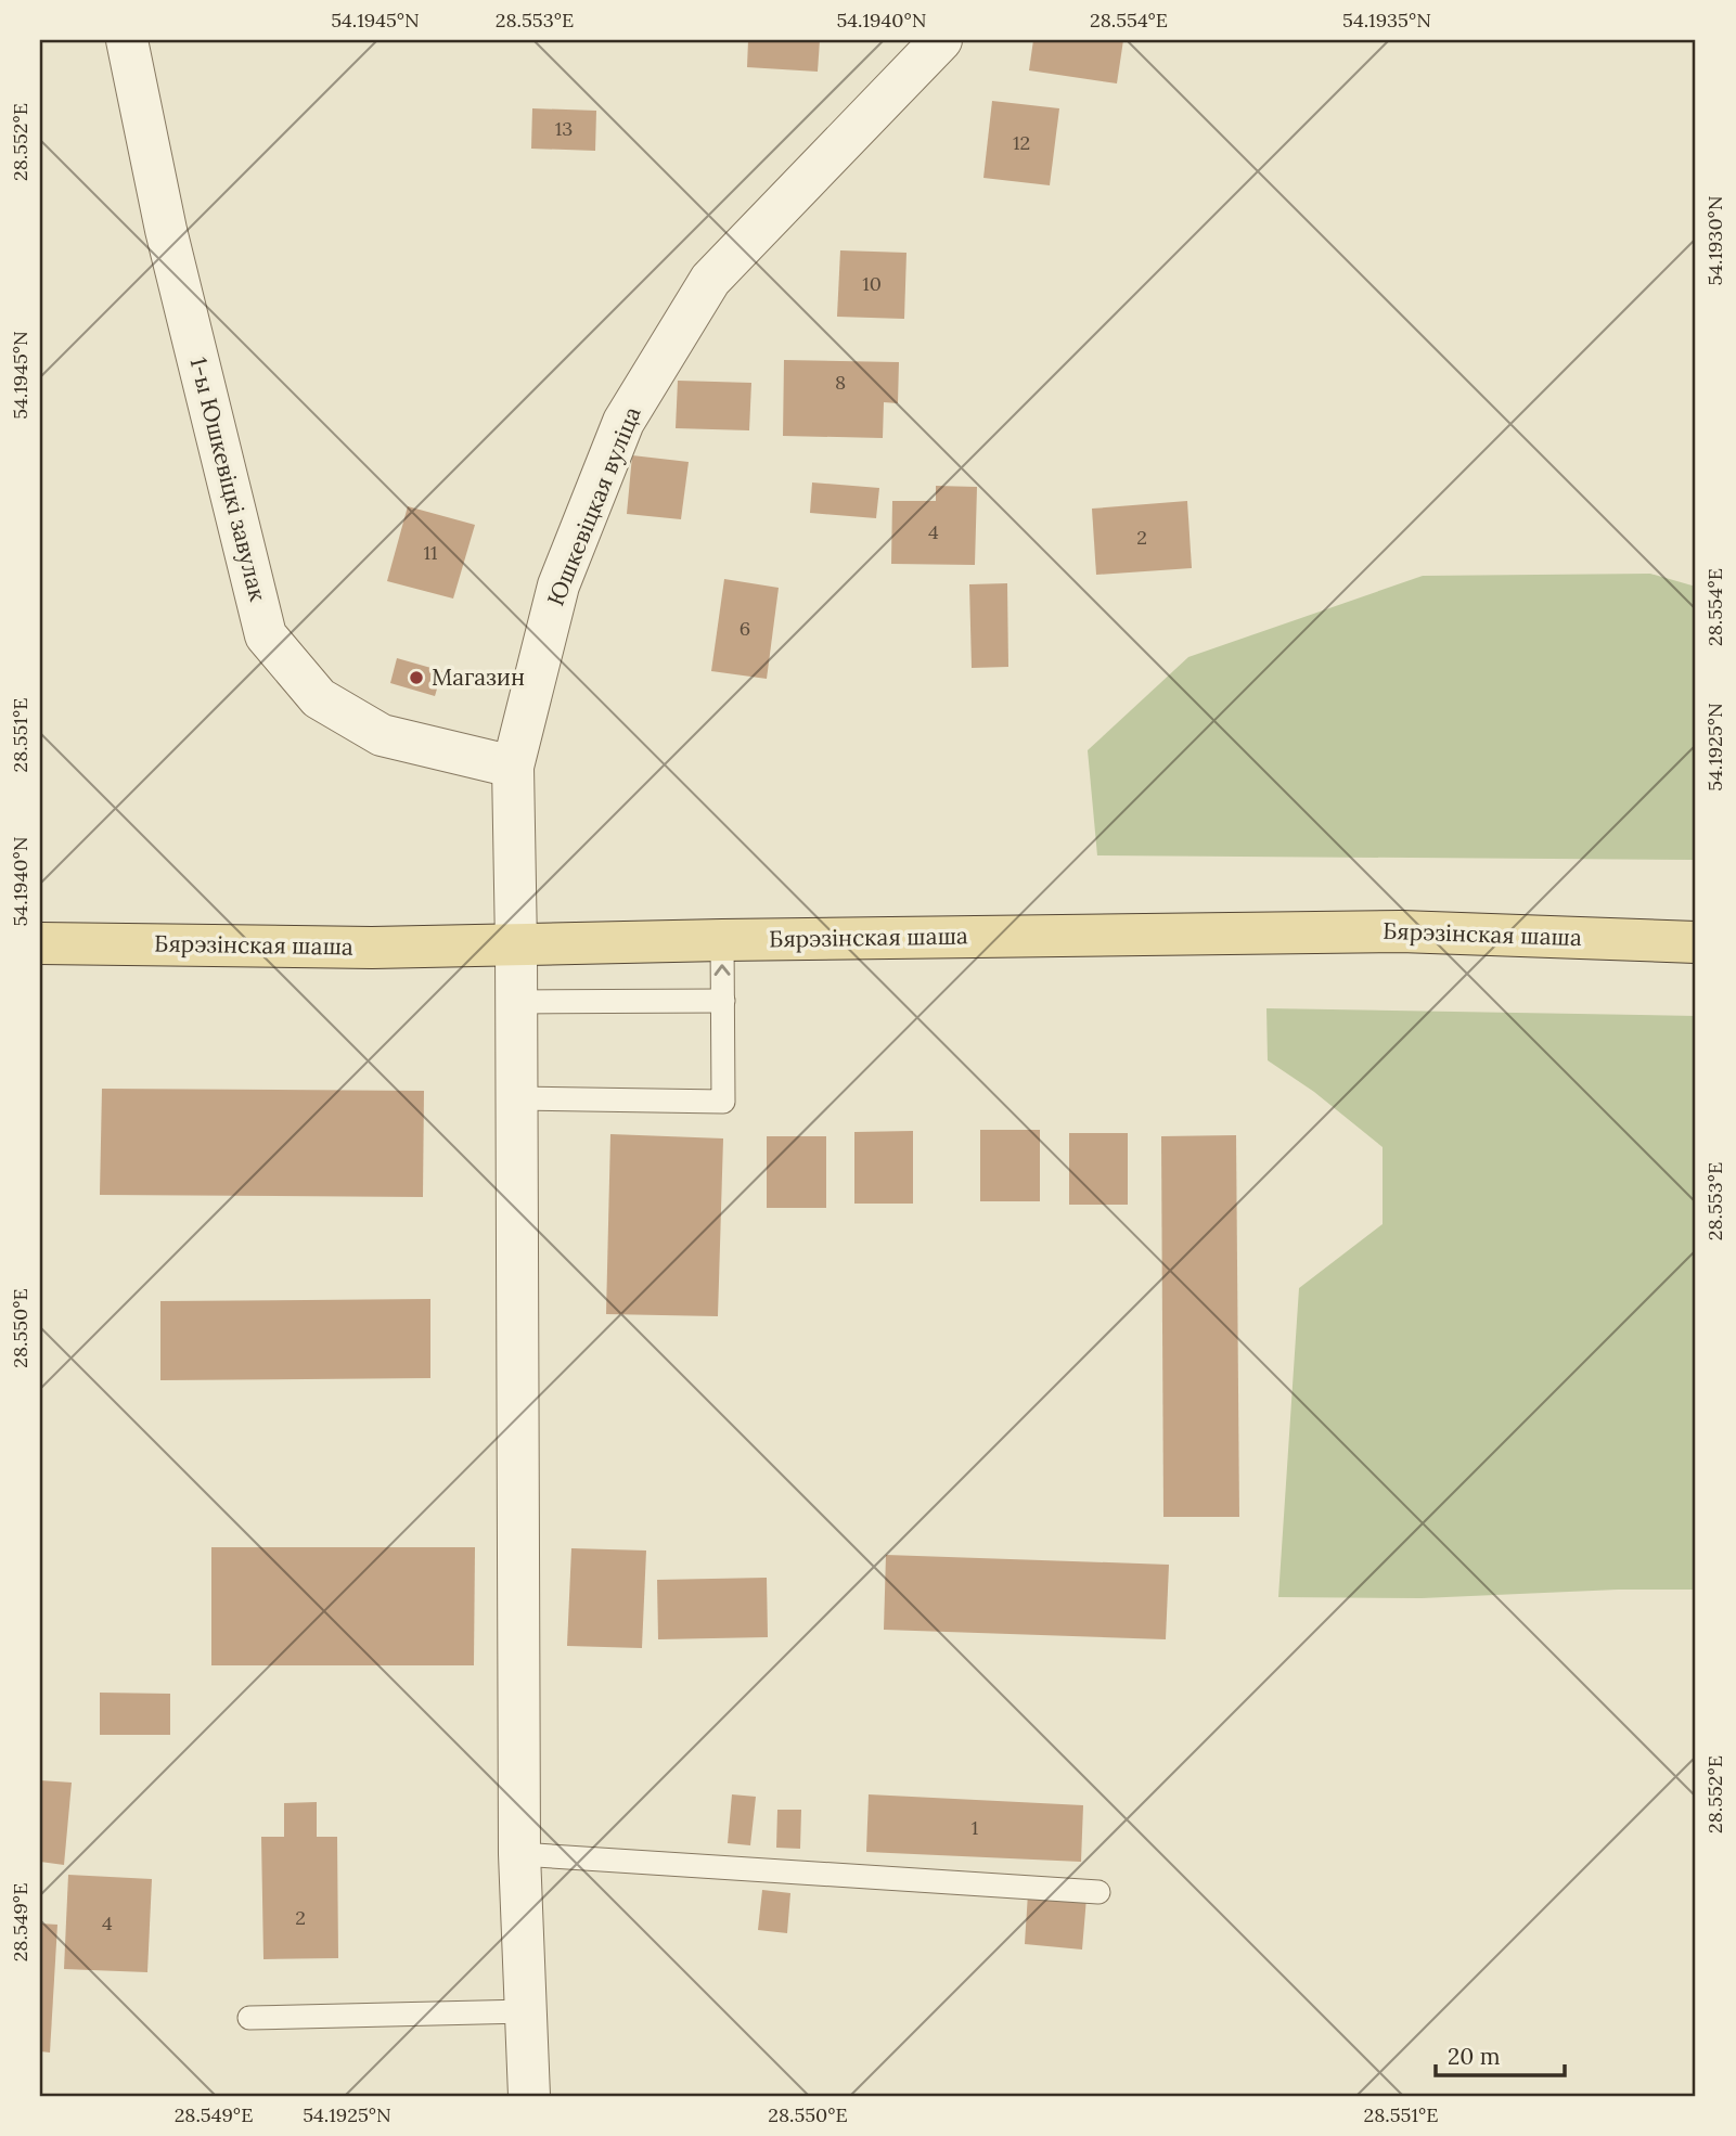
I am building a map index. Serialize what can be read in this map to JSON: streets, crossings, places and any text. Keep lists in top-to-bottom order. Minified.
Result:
{"streets":{"main road":["Бярэзінская шаша"],"street":["1-ы Юшкевіцкі завулак","Юшкевіцкая вуліца"]},"crossings":[["1-ы Юшкевіцкі завулак","Юшкевіцкая вуліца"],["Юшкевіцкая вуліца","Бярэзінская шаша"]],"places":["Магазин"],"house_numbers":["13","12","10","8","4","2","11","6","1","2","4"],"scale_bar":"20 m","coordinates":["54.1945°N","28.553°E","54.1940°N","28.554°E","54.1935°N","28.552°E","54.1930°N","28.551°E","54.1925°N","28.550°E","28.549°E"]}
